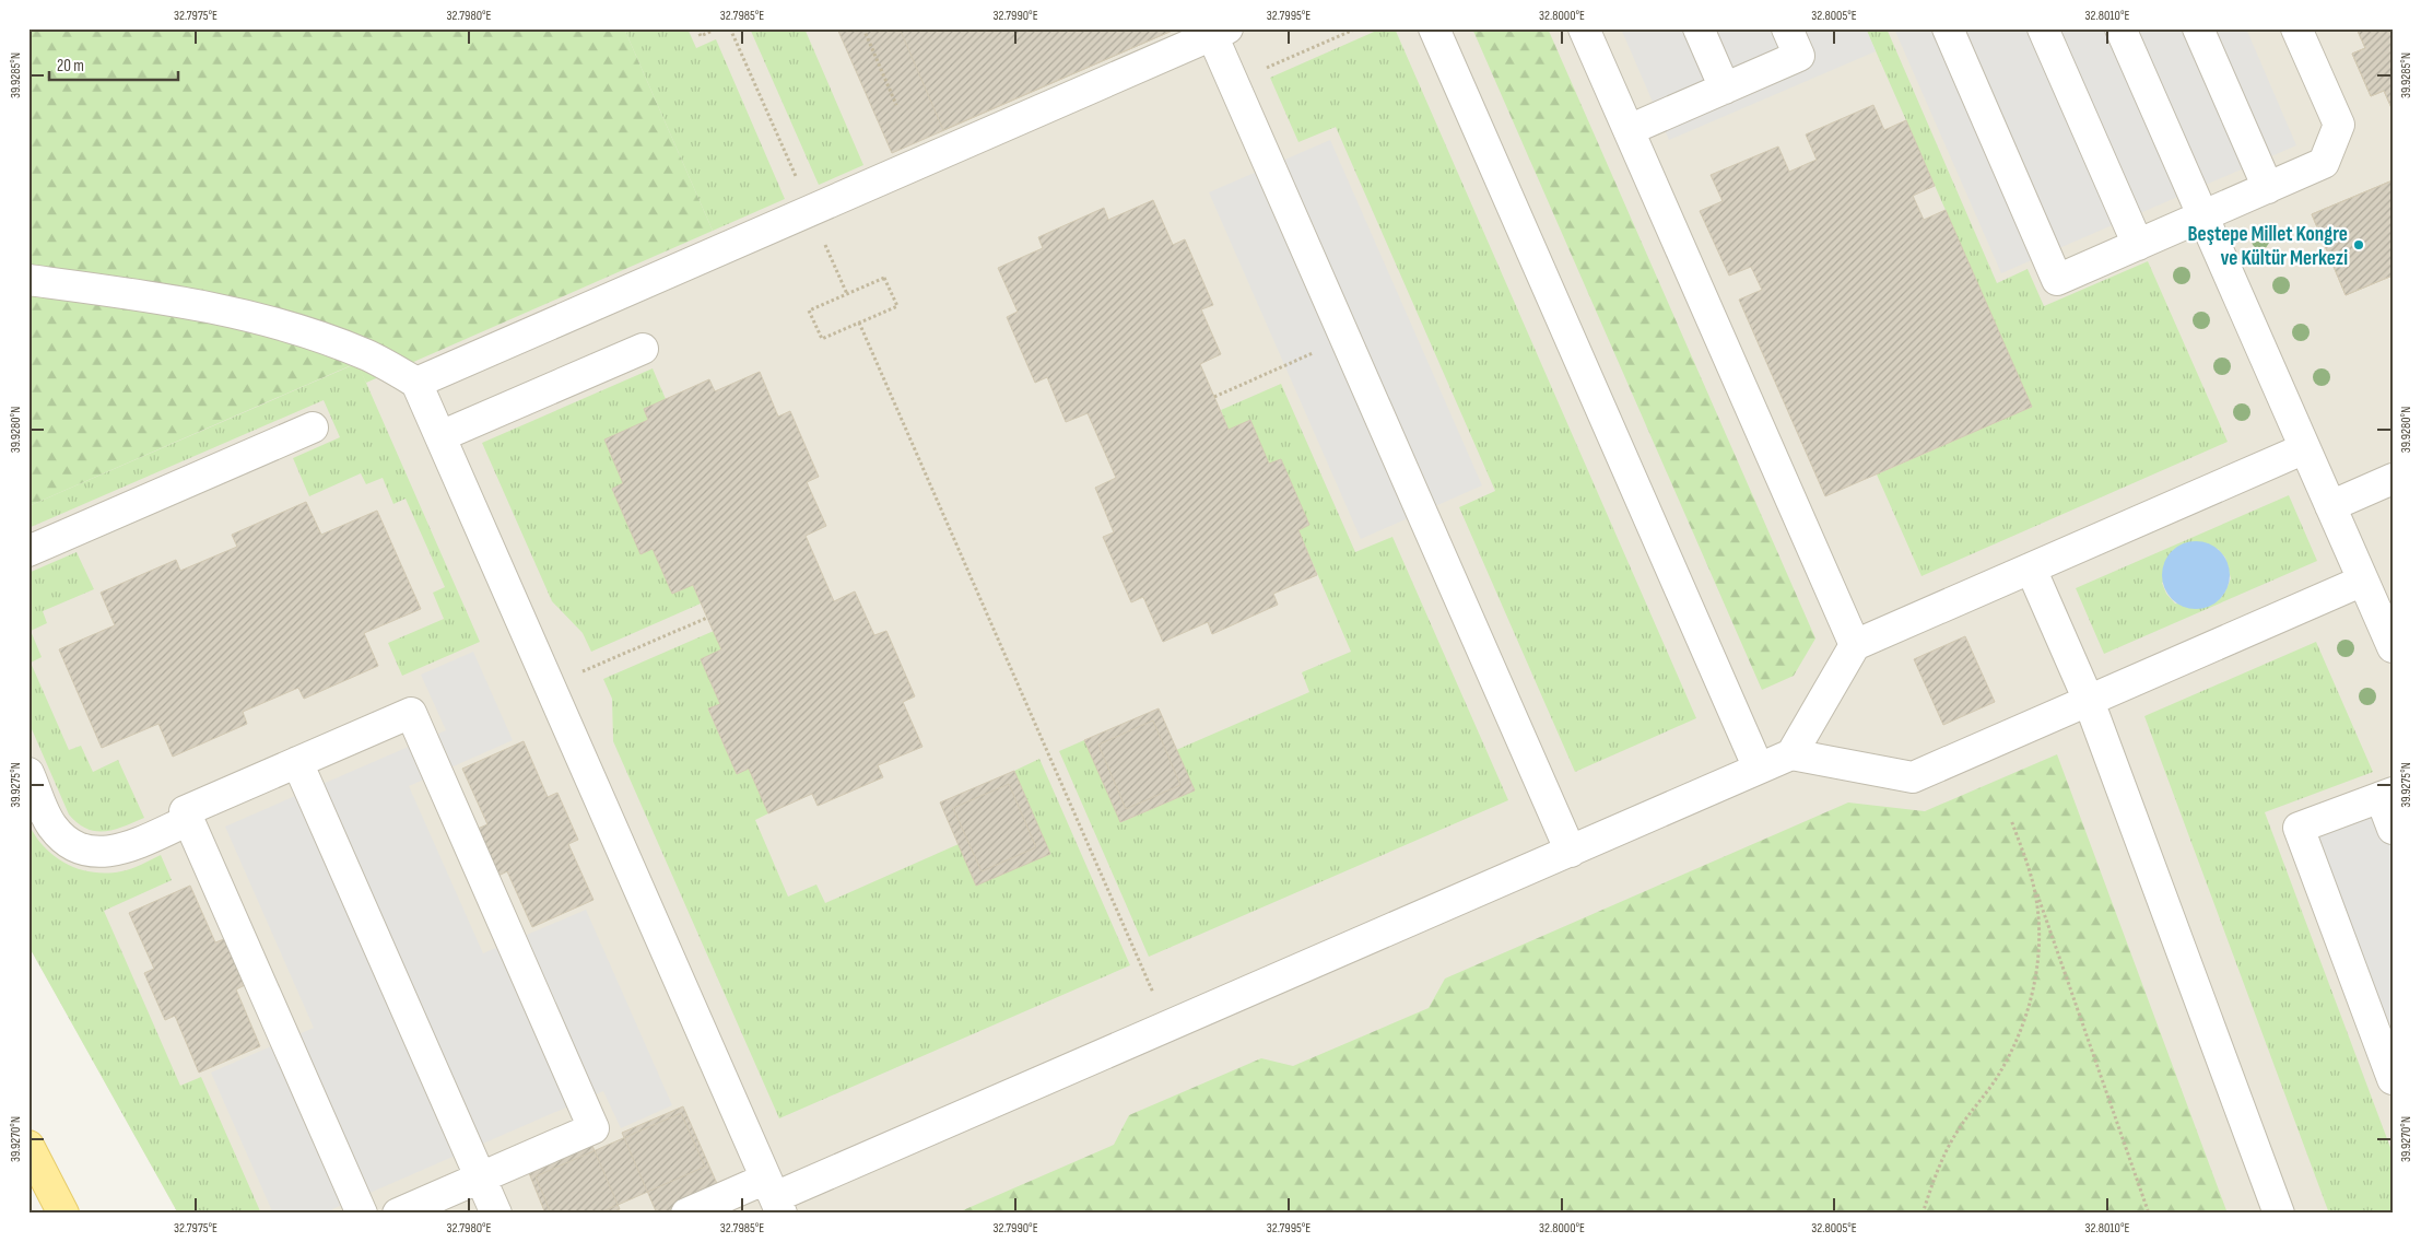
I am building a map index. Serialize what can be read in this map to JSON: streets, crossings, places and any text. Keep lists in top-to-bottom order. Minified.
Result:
{"places":["Beştepe Millet Kongre ve Kültür Merkezi"],"scale_bar":"20 m","coordinates":["32.7975°E","32.7980°E","32.7985°E","32.7990°E","32.7995°E","32.8000°E","32.8005°E","32.8010°E","39.9285°N","39.9280°N","39.9275°N","39.9270°N"]}
